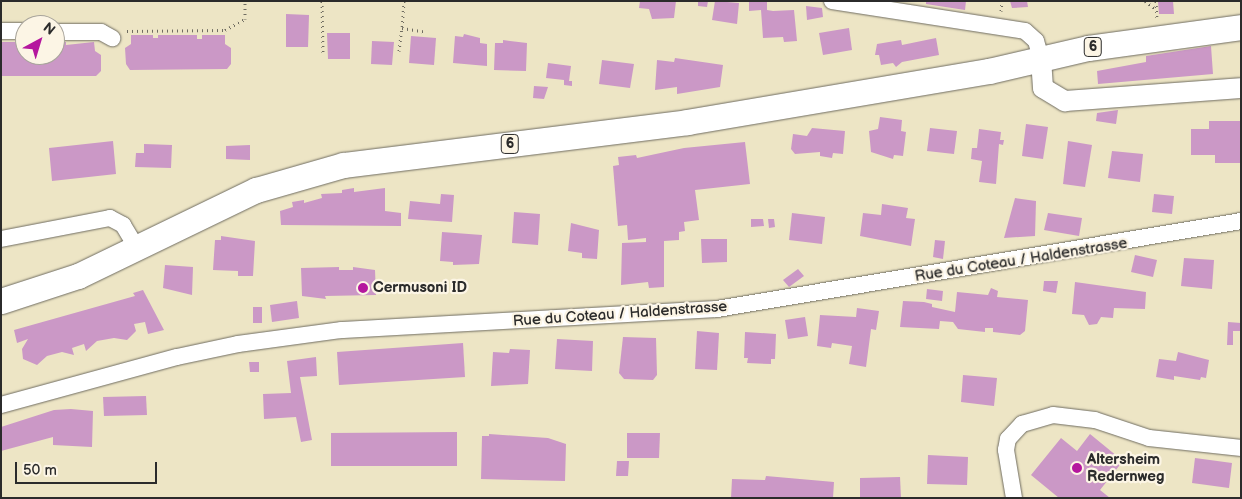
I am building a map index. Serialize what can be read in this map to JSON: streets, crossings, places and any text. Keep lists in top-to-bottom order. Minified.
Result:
{"streets":{"main road":["6"],"street":["Rue du Coteau / Haldenstrasse"]},"places":["Cermusoni ID","Altersheim Redernweg"],"scale_bar":"50 m","north":"top right"}
